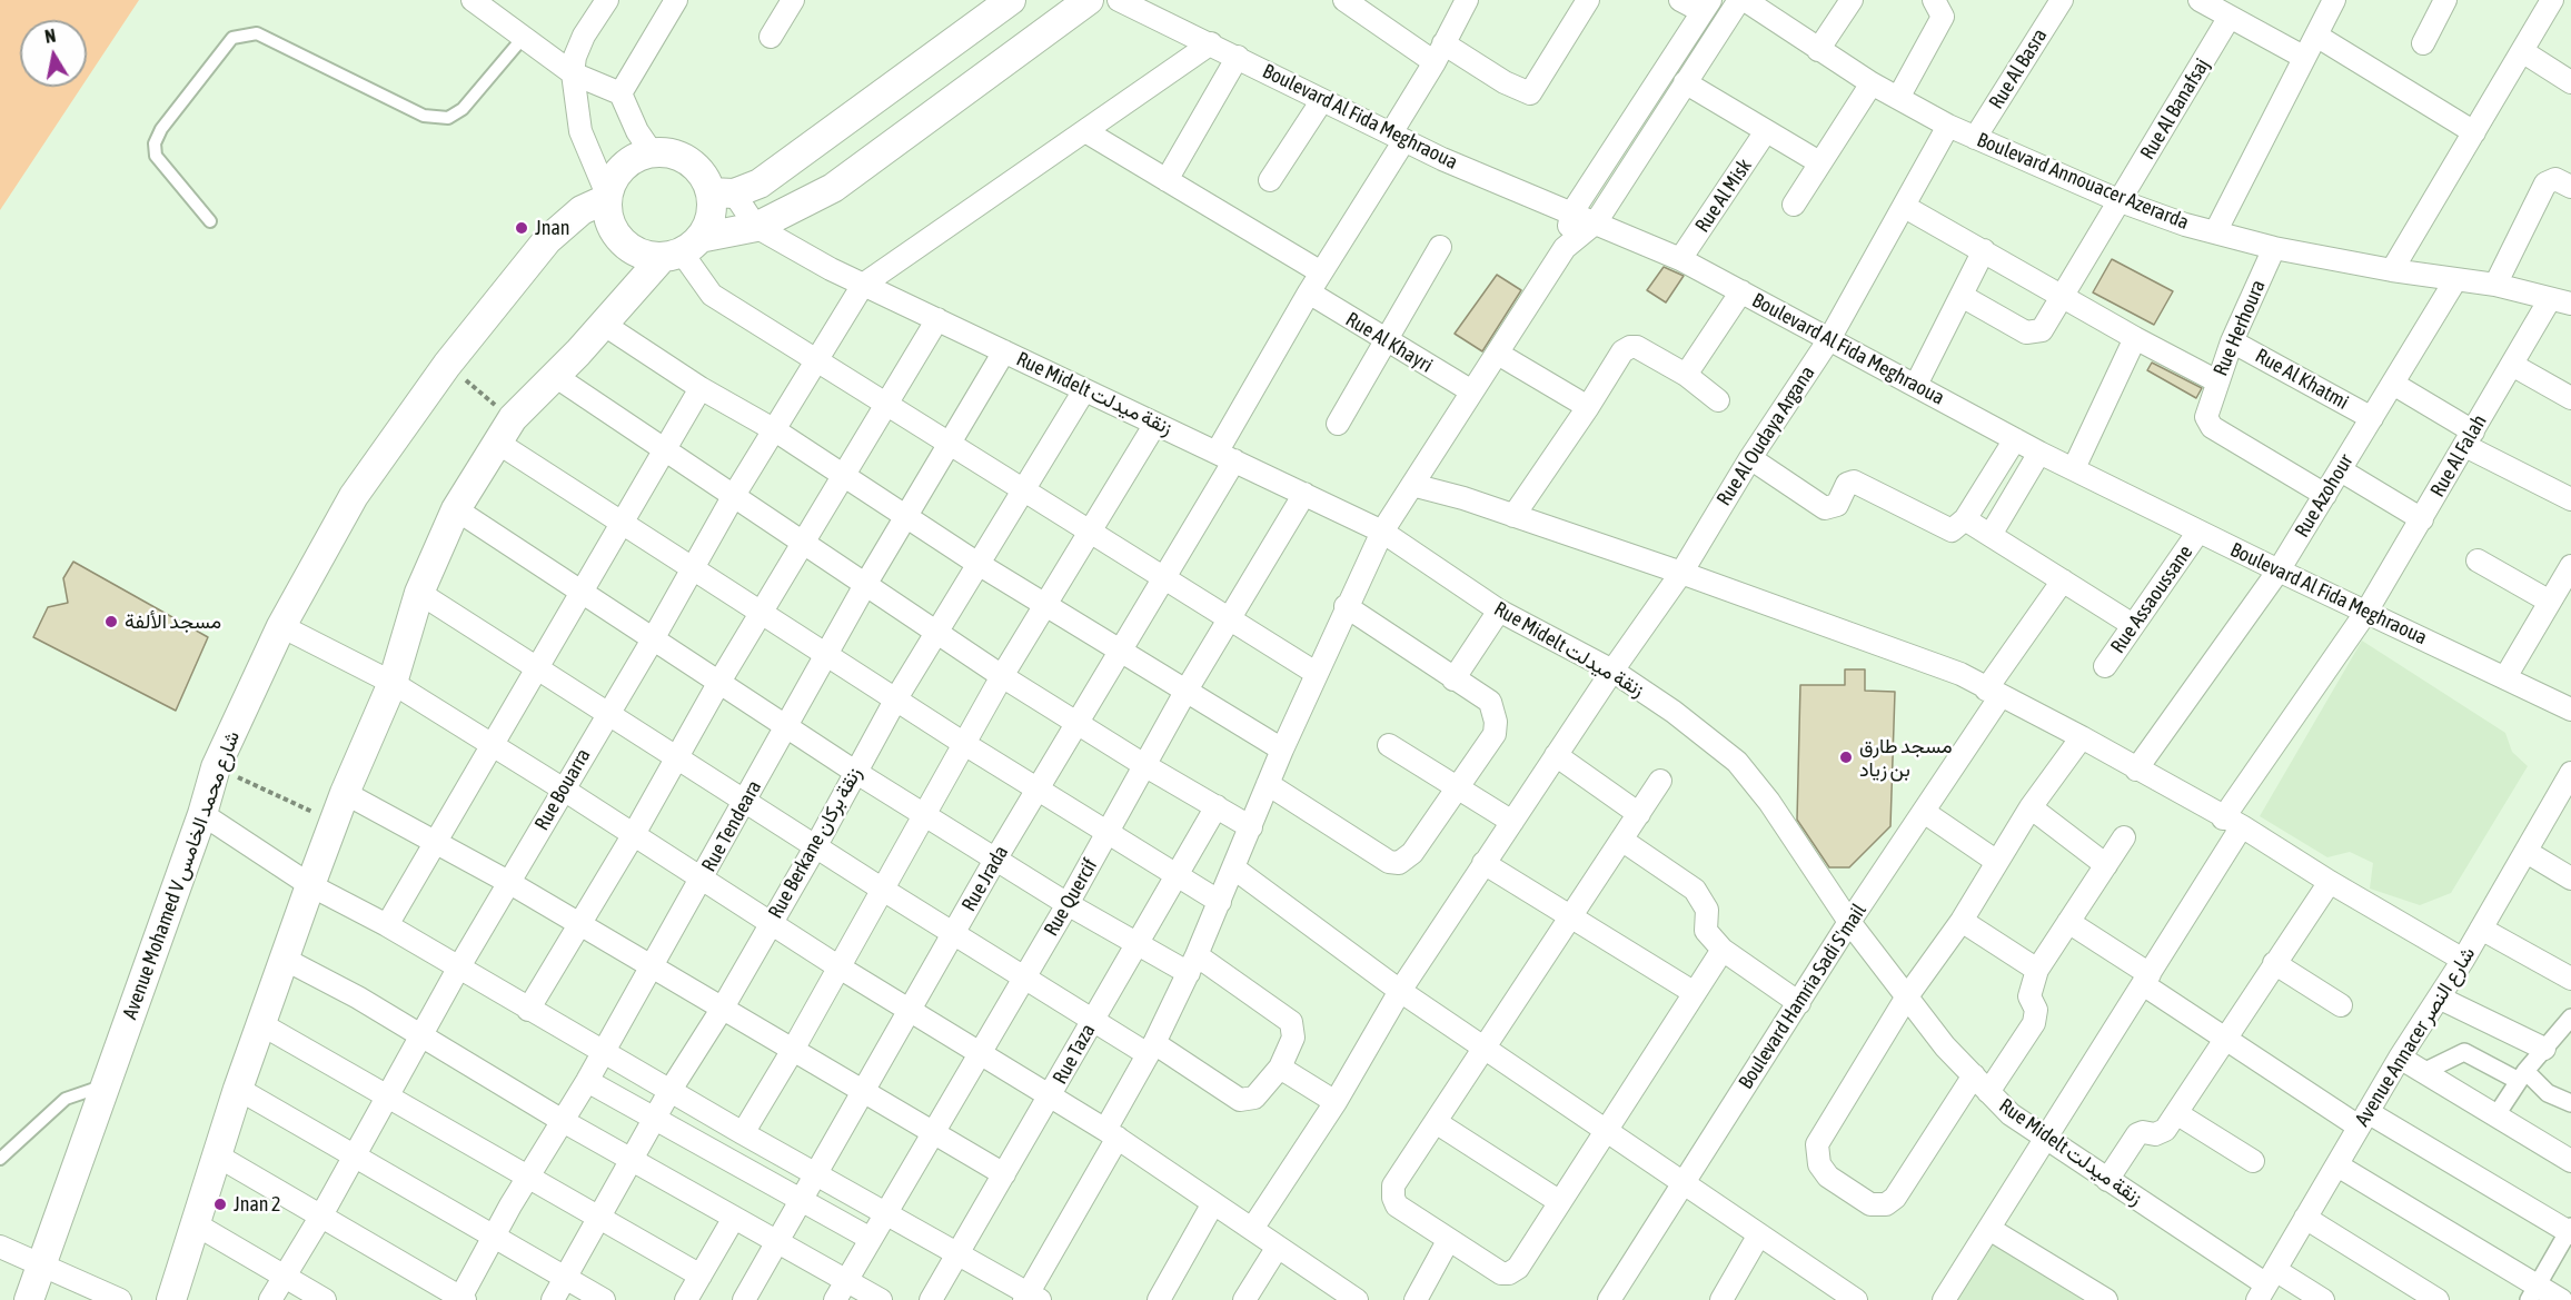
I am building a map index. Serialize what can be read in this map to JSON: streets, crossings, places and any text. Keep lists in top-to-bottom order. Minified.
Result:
{"streets":{"street":["Rue Al Basra","Rue Al Banafsaj","Boulevard Al Fida Meghraoua","Boulevard Annouacer Azerarda","Rue Al Misk","Rue Herhoura","Rue Al Khayri","Rue Al Khatmi","Rue Midelt زنقة ميدلت","Rue Al Oudaya Argana","Rue Al Falah","Rue Azohour","Rue Assaoussane","Rue Bouarra","Rue Tendeara","Rue Berkane زنقة بركان","Avenue Mohamed V شارع محمد الخامس","Rue Jrada","Rue Quercif","Boulevard Hamria Sadi S'mail","Avenue Annacer شارع النصر","Rue Taza"]},"crossings":[["Rue Al Basra","Boulevard Annouacer Azerarda"],["Rue Al Banafsaj","Boulevard Annouacer Azerarda"],["Boulevard Al Fida Meghraoua","Rue Al Misk"],["Boulevard Al Fida Meghraoua","Rue Al Oudaya Argana"],["Boulevard Al Fida Meghraoua","Rue Al Falah"],["Boulevard Al Fida Meghraoua","Rue Azohour"],["Boulevard Al Fida Meghraoua","Rue Assaoussane"],["Boulevard Al Fida Meghraoua","Rue Jrada"],["Boulevard Annouacer Azerarda","Rue Herhoura"],["Boulevard Annouacer Azerarda","Rue Al Oudaya Argana"],["Boulevard Annouacer Azerarda","Rue Al Falah"],["Boulevard Annouacer Azerarda","Rue Azohour"],["Rue Herhoura","Rue Al Khatmi"],["Rue Herhoura","Rue Azohour"],["Rue Al Khayri","Rue Jrada"],["Rue Al Khatmi","Rue Azohour"],["Rue Midelt زنقة ميدلت","Rue Al Oudaya Argana"],["Rue Midelt زنقة ميدلت","Rue Al Falah"],["Rue Midelt زنقة ميدلت","Rue Bouarra"],["Rue Midelt زنقة ميدلت","Rue Tendeara"],["Rue Midelt زنقة ميدلت","Rue Berkane زنقة بركان"],["Rue Midelt زنقة ميدلت","Avenue Mohamed V شارع محمد الخامس"],["Rue Midelt زنقة ميدلت","Rue Jrada"],["Rue Midelt زنقة ميدلت","Rue Quercif"],["Rue Midelt زنقة ميدلت","Boulevard Hamria Sadi S'mail"],["Rue Midelt زنقة ميدلت","Avenue Annacer شارع النصر"]],"places":["Jnan","مسجد الألفة","مسجد طارق بن زياد","Jnan 2"],"north":"top"}
